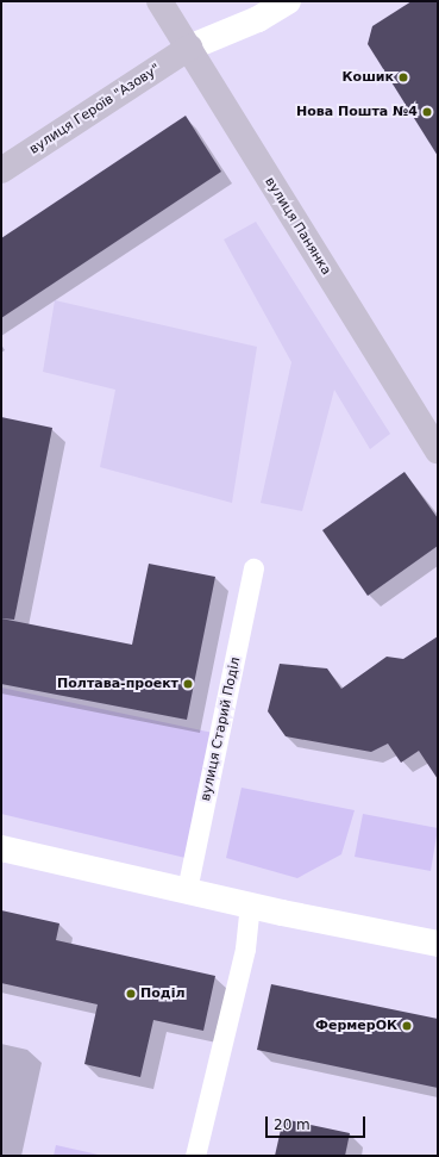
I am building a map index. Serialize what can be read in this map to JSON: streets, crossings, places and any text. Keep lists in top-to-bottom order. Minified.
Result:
{"streets":{"main road":["вулиця Героїв \"Азову\"","вулиця Панянка"],"lane":["вулиця Старий Поділ"]},"crossings":[["вулиця Героїв \"Азову\"","вулиця Панянка"]],"places":["Кошик","Нова Пошта №4","Полтава-проект","Поділ","ФермерОК"],"scale_bar":"20 m"}
